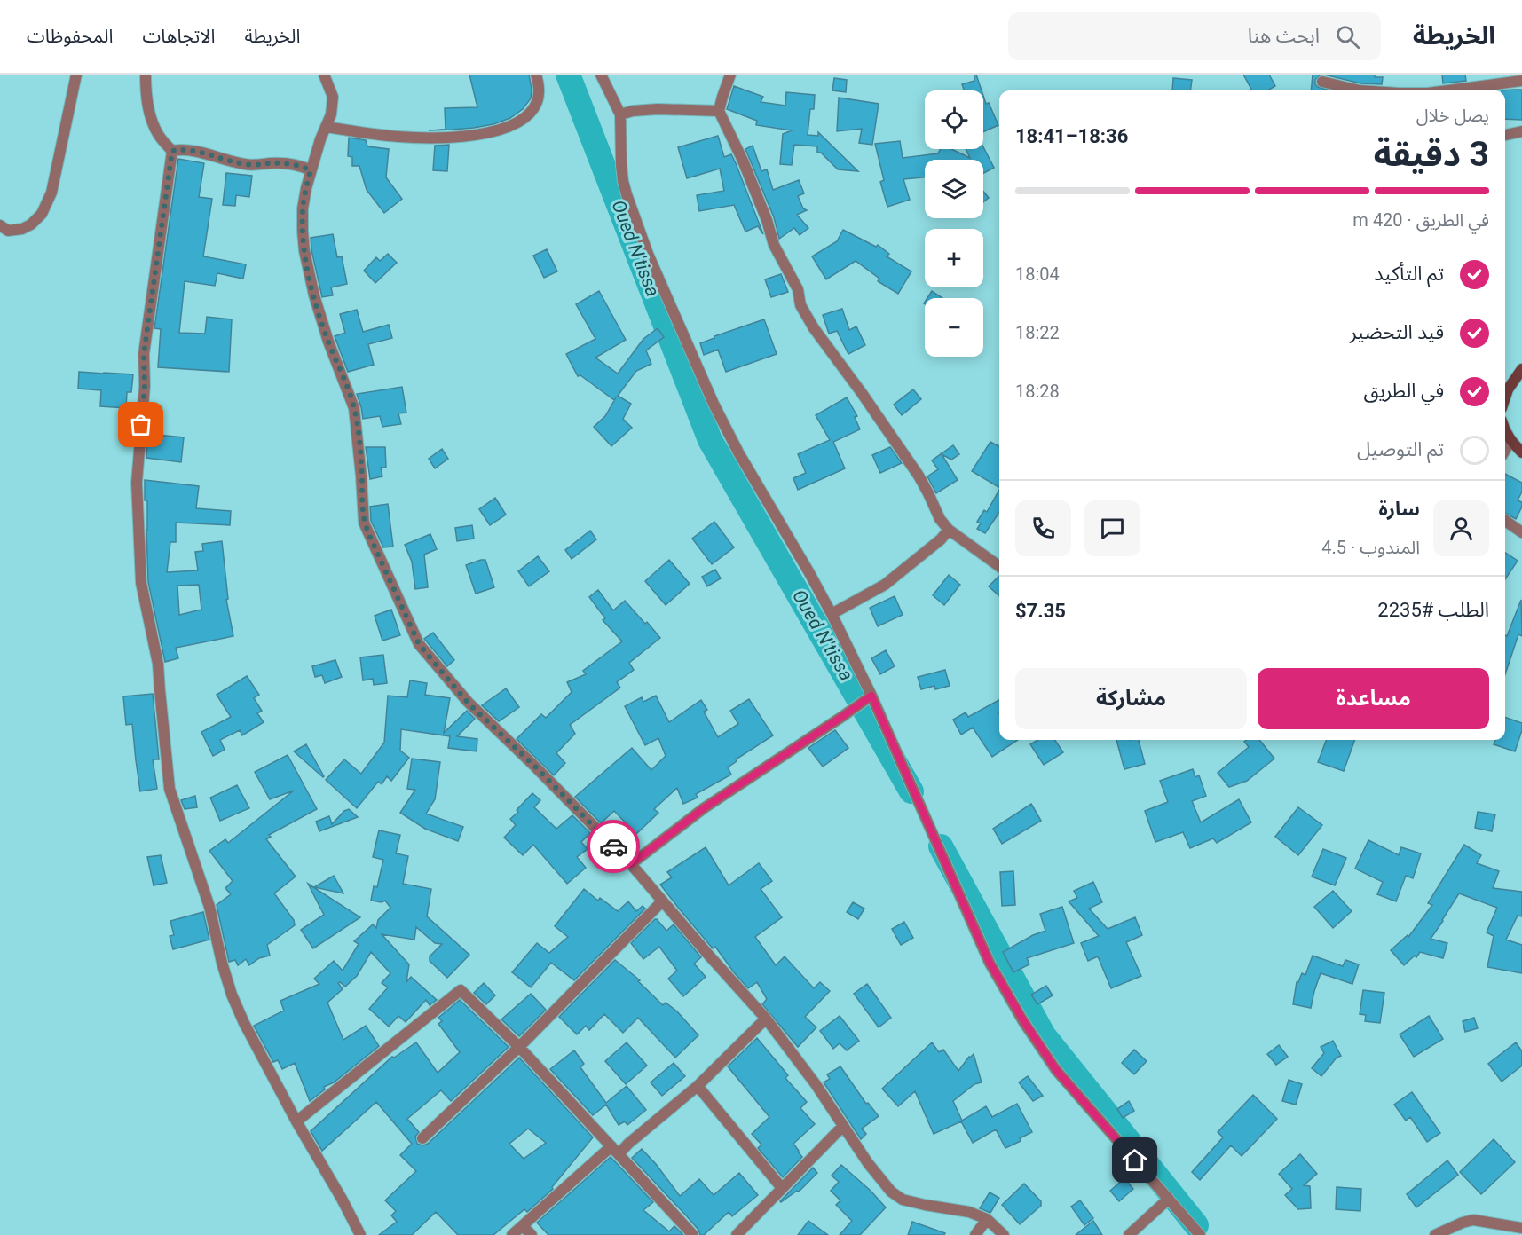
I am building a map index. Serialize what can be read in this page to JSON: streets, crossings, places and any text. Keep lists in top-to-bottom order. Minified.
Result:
{"water":["Oued N'tissa"],"page":{"header":"الخريطة","search":"ابحث هنا","nav":["الخريطة","الاتجاهات","المحفوظات"],"map_buttons":["+","−"],"heading":["3 دقيقة","يصل خلال","18:36–18:41"],"panel":["سارة","المندوب · 4.5","الطلب #2235","$7.35"],"bar":"في الطريق · 420 m","list":[["تم التأكيد","18:04"],["قيد التحضير","18:22"],["في الطريق","18:28"],"تم التوصيل"],"buttons":["مساعدة","مشاركة"]}}
